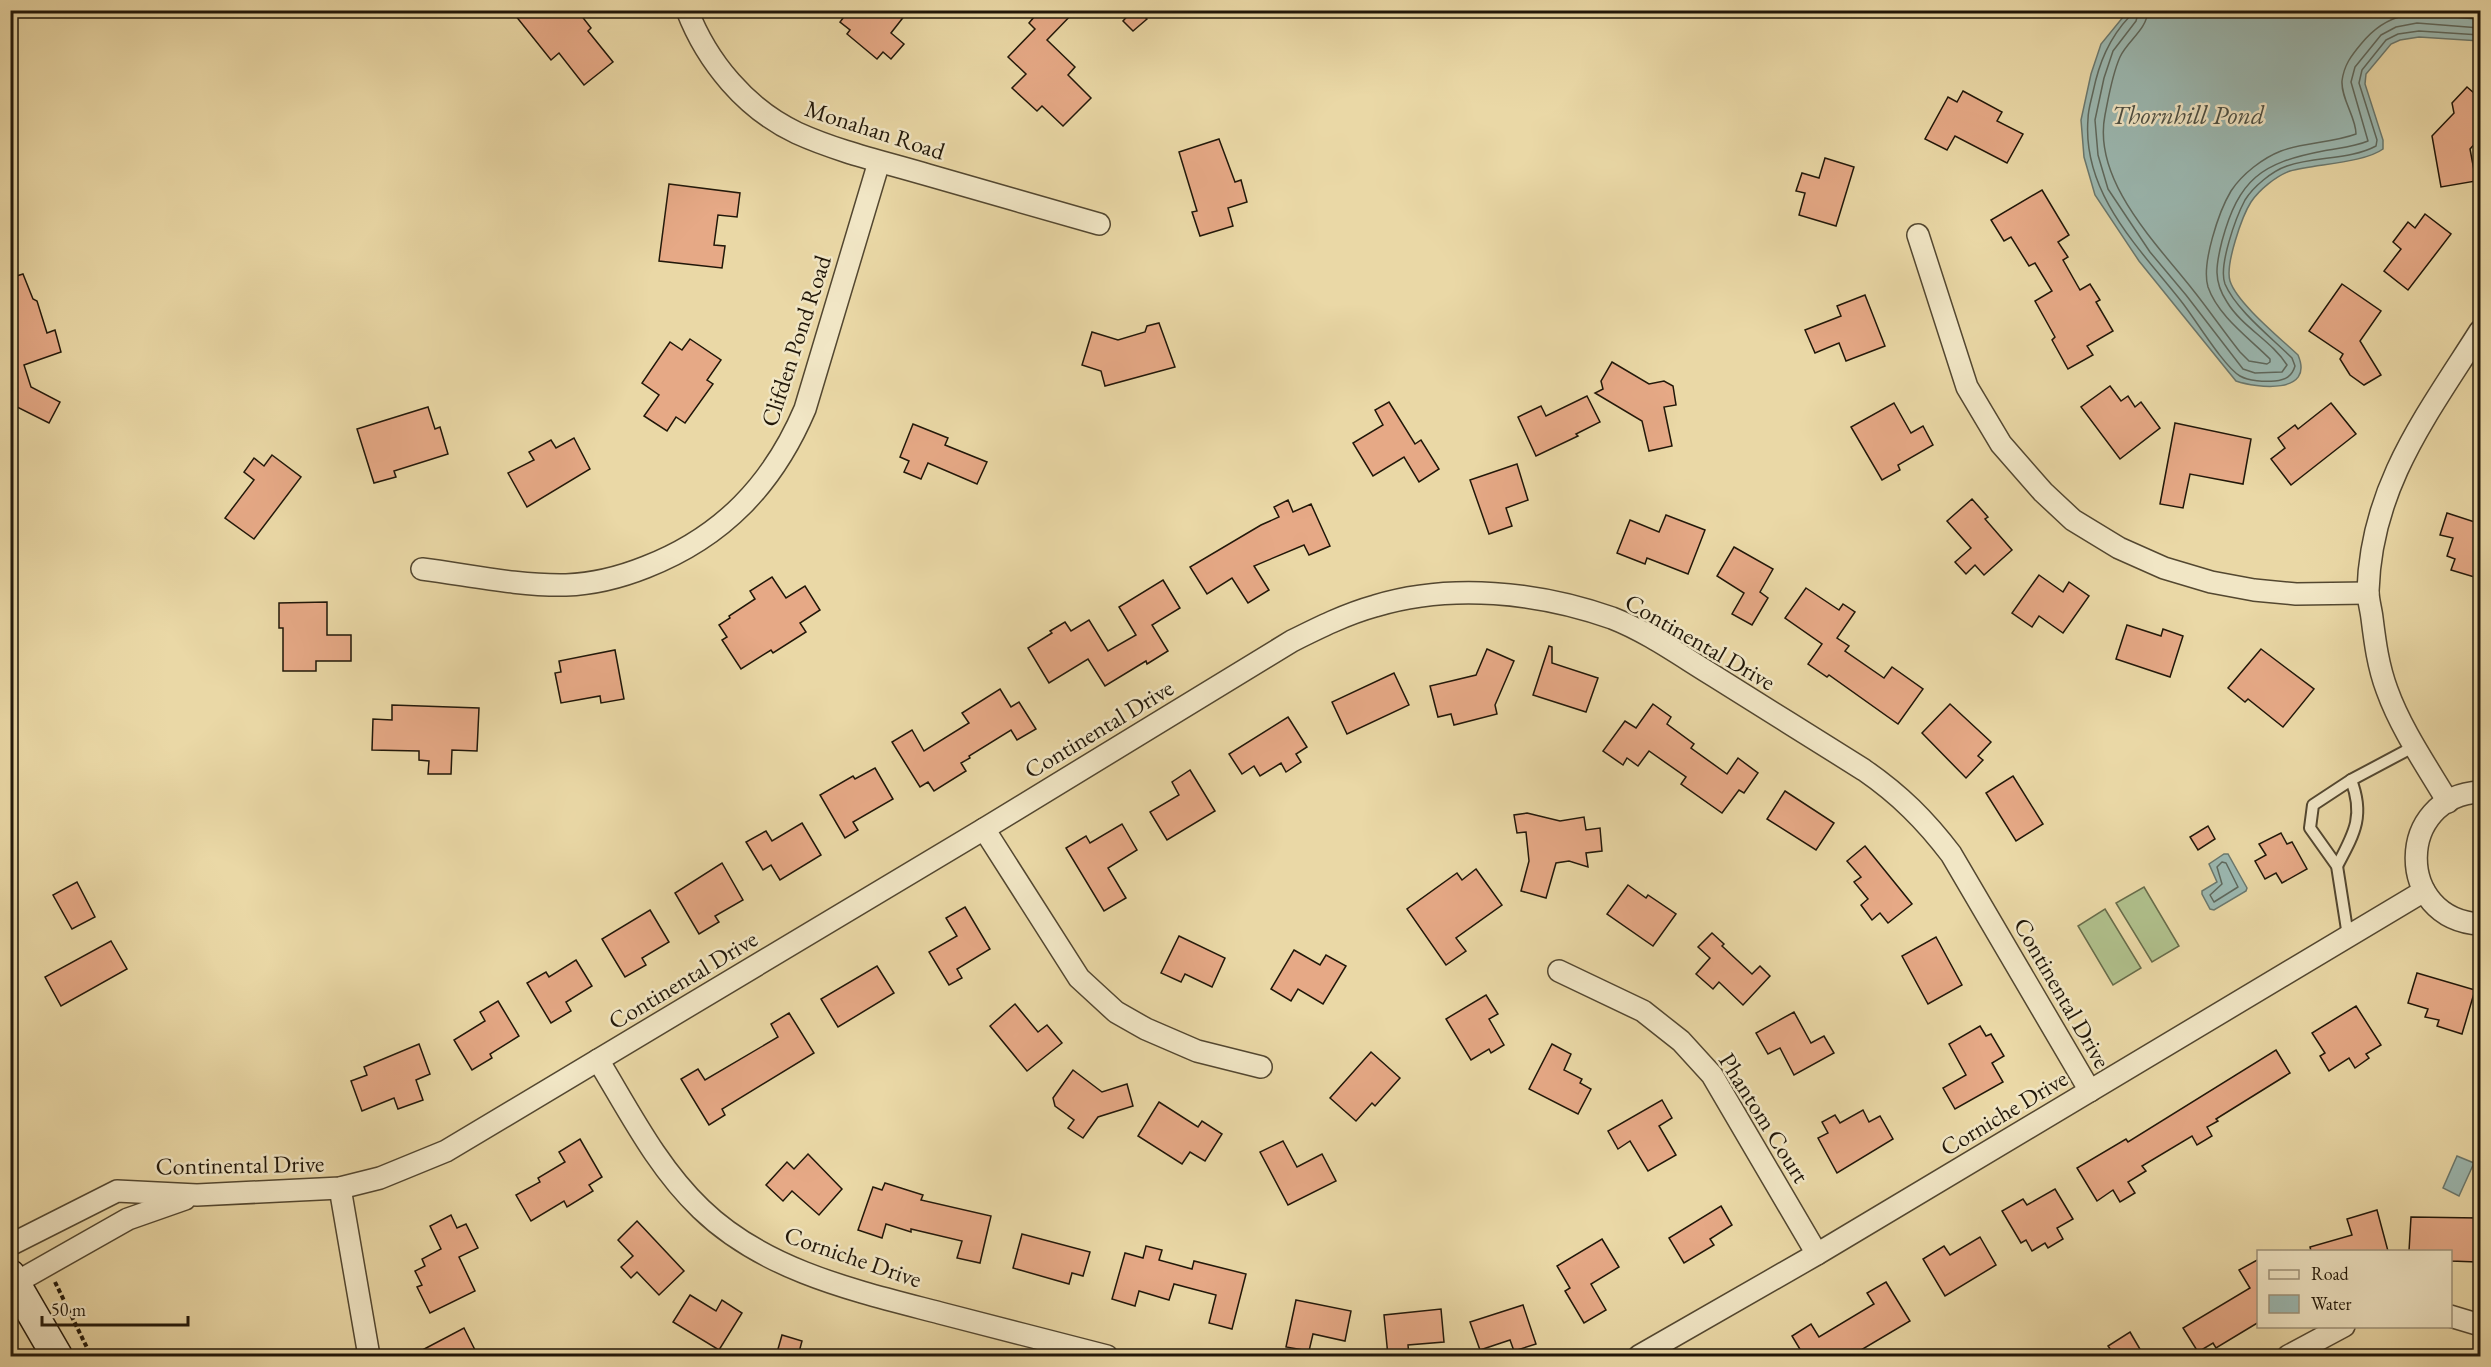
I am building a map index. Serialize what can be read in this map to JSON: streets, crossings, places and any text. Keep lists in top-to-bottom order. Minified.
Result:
{"streets":{"street":["Monahan Road","Clifden Pond Road","Continental Drive","Corniche Drive","Phantom Court"]},"crossings":[["Monahan Road","Clifden Pond Road"],["Continental Drive","Corniche Drive"],["Corniche Drive","Phantom Court"]],"water":["Thornhill Pond"],"legend":["Road","Water"],"scale_bar":"50 m"}
